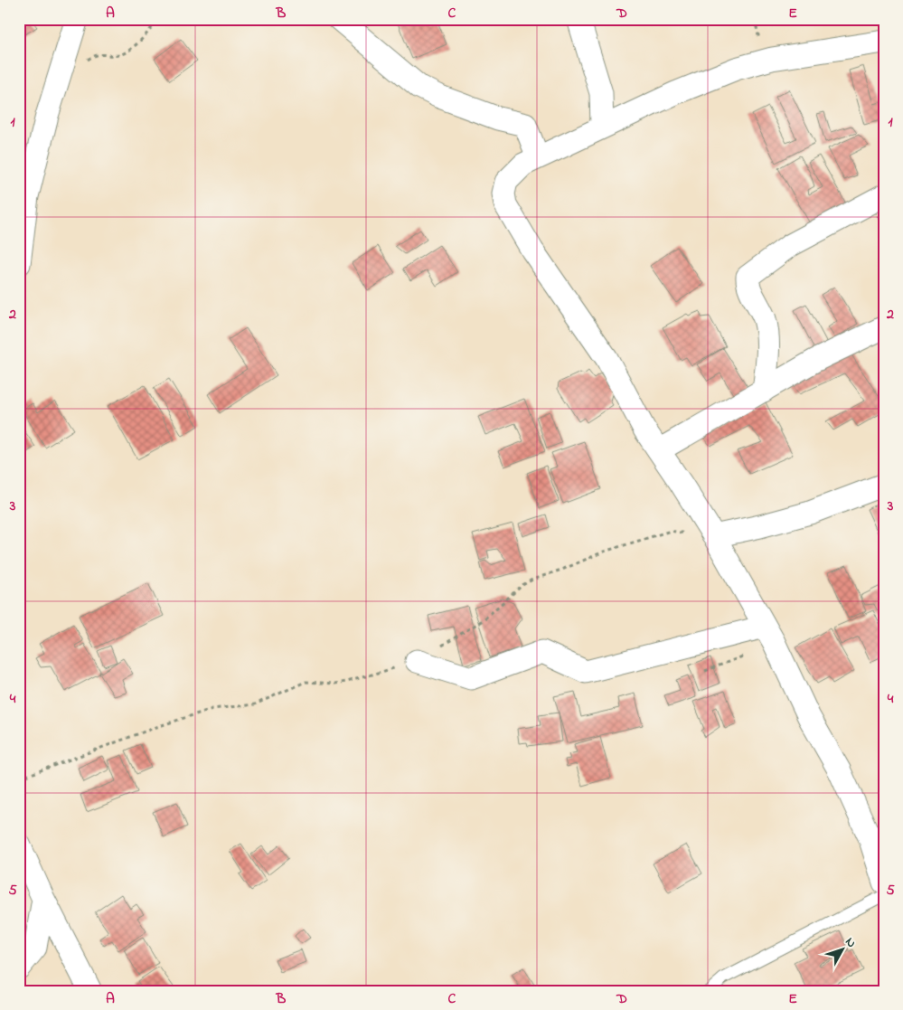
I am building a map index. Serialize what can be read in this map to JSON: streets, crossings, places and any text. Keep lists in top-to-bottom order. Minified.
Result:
{"north":"top right","grid":{"columns":["A","B","C","D","E"],"rows":["1","2","3","4","5"]}}
